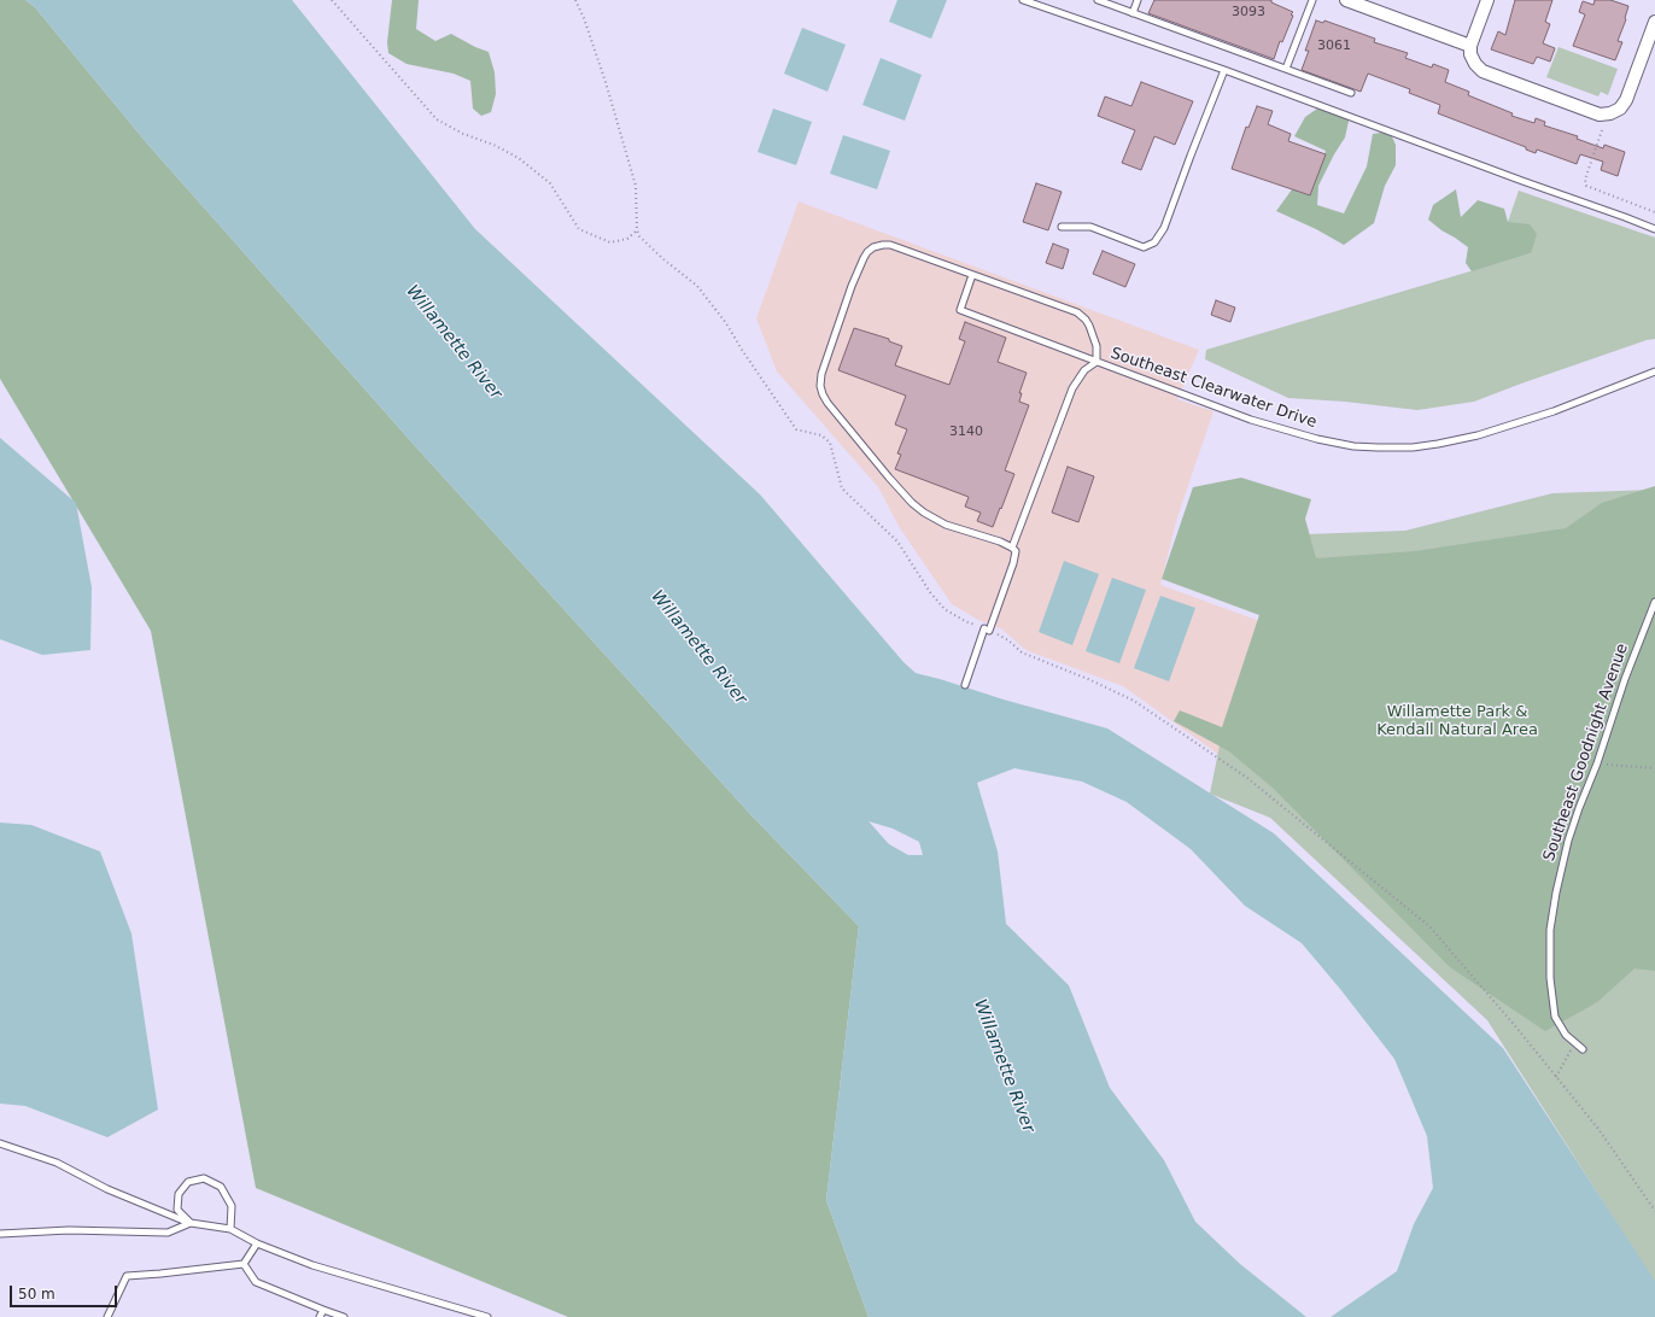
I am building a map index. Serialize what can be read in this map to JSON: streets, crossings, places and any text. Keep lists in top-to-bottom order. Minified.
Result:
{"streets":{"lane":["Southeast Clearwater Drive","Southeast Goodnight Avenue"]},"water":["Willamette River"],"parks":["Willamette Park & Kendall Natural Area"],"house_numbers":["3093","3061","3140"],"scale_bar":"50 m"}
